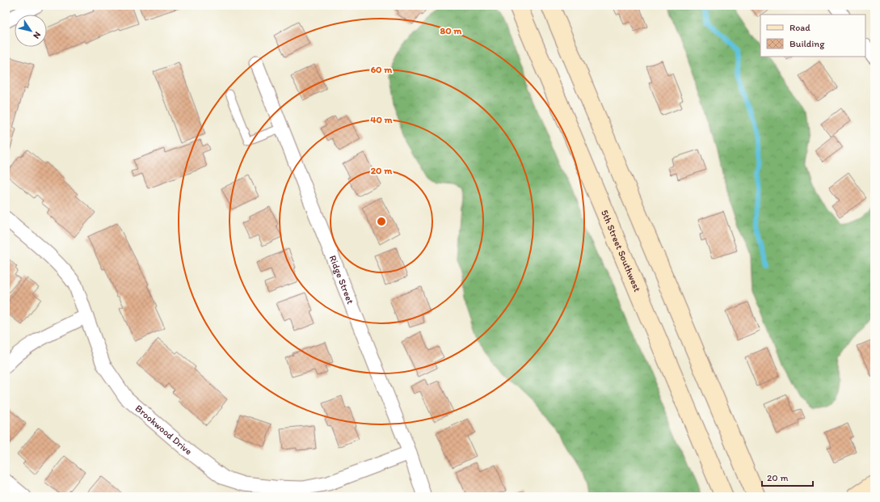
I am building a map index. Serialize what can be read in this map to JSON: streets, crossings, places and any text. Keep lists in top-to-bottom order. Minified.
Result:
{"streets":{"main road":["5th Street Southwest"],"street":["Ridge Street","Brookwood Drive"]},"crossings":[["Ridge Street","Brookwood Drive"]],"legend":["Road","Building"],"scale_bar":"20 m","north":"bottom right","rings":["80 m","60 m","40 m","20 m"]}
